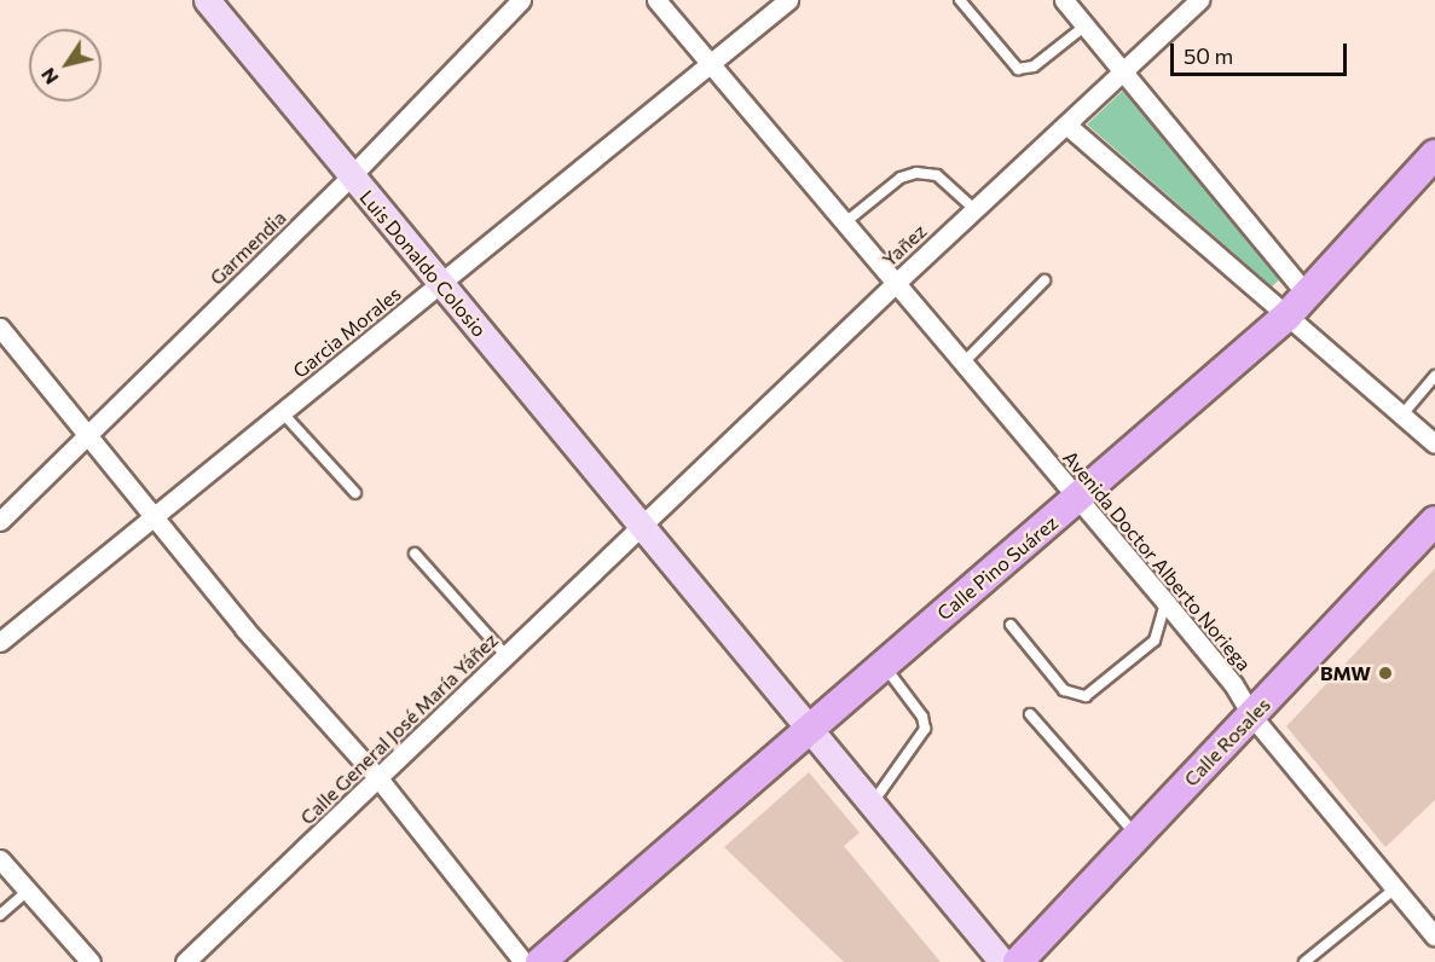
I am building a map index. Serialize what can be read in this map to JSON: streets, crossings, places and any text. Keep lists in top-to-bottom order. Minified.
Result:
{"streets":{"main road":["Luis Donaldo Colosio","Calle Pino Suárez","Calle Rosales"],"street":["Yañez","Garmendia","Garcia Morales","Avenida Doctor Alberto Noriega","Calle General José María Yáñez"]},"crossings":[["Yañez","Luis Donaldo Colosio"],["Yañez","Avenida Doctor Alberto Noriega"],["Yañez","Calle General José María Yáñez"],["Garmendia","Luis Donaldo Colosio"],["Luis Donaldo Colosio","Garcia Morales"],["Luis Donaldo Colosio","Calle Pino Suárez"],["Luis Donaldo Colosio","Calle General José María Yáñez"],["Garcia Morales","Avenida Doctor Alberto Noriega"],["Avenida Doctor Alberto Noriega","Calle Pino Suárez"],["Avenida Doctor Alberto Noriega","Calle Rosales"]],"places":["BMW"],"scale_bar":"50 m","north":"bottom left"}
